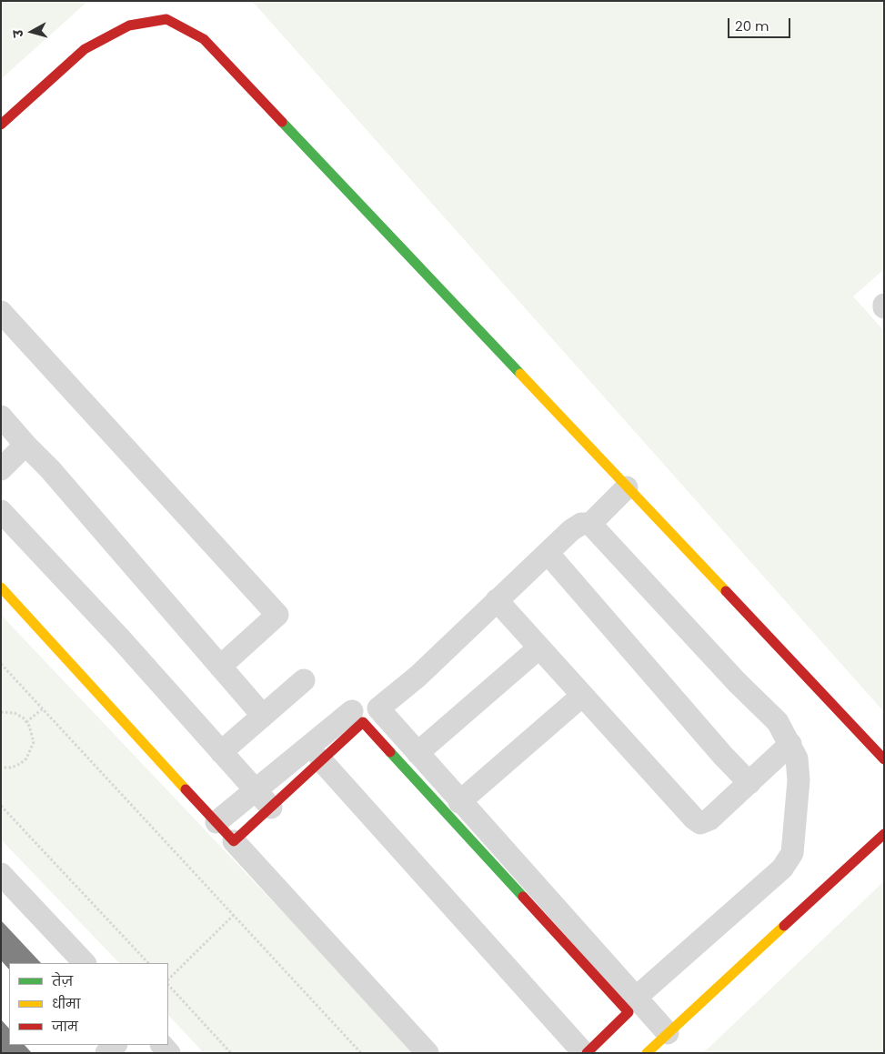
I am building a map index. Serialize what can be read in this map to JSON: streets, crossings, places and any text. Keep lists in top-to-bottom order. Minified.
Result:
{"legend":["तेज़","धीमा","जाम"],"scale_bar":"20 m","north":"left"}
